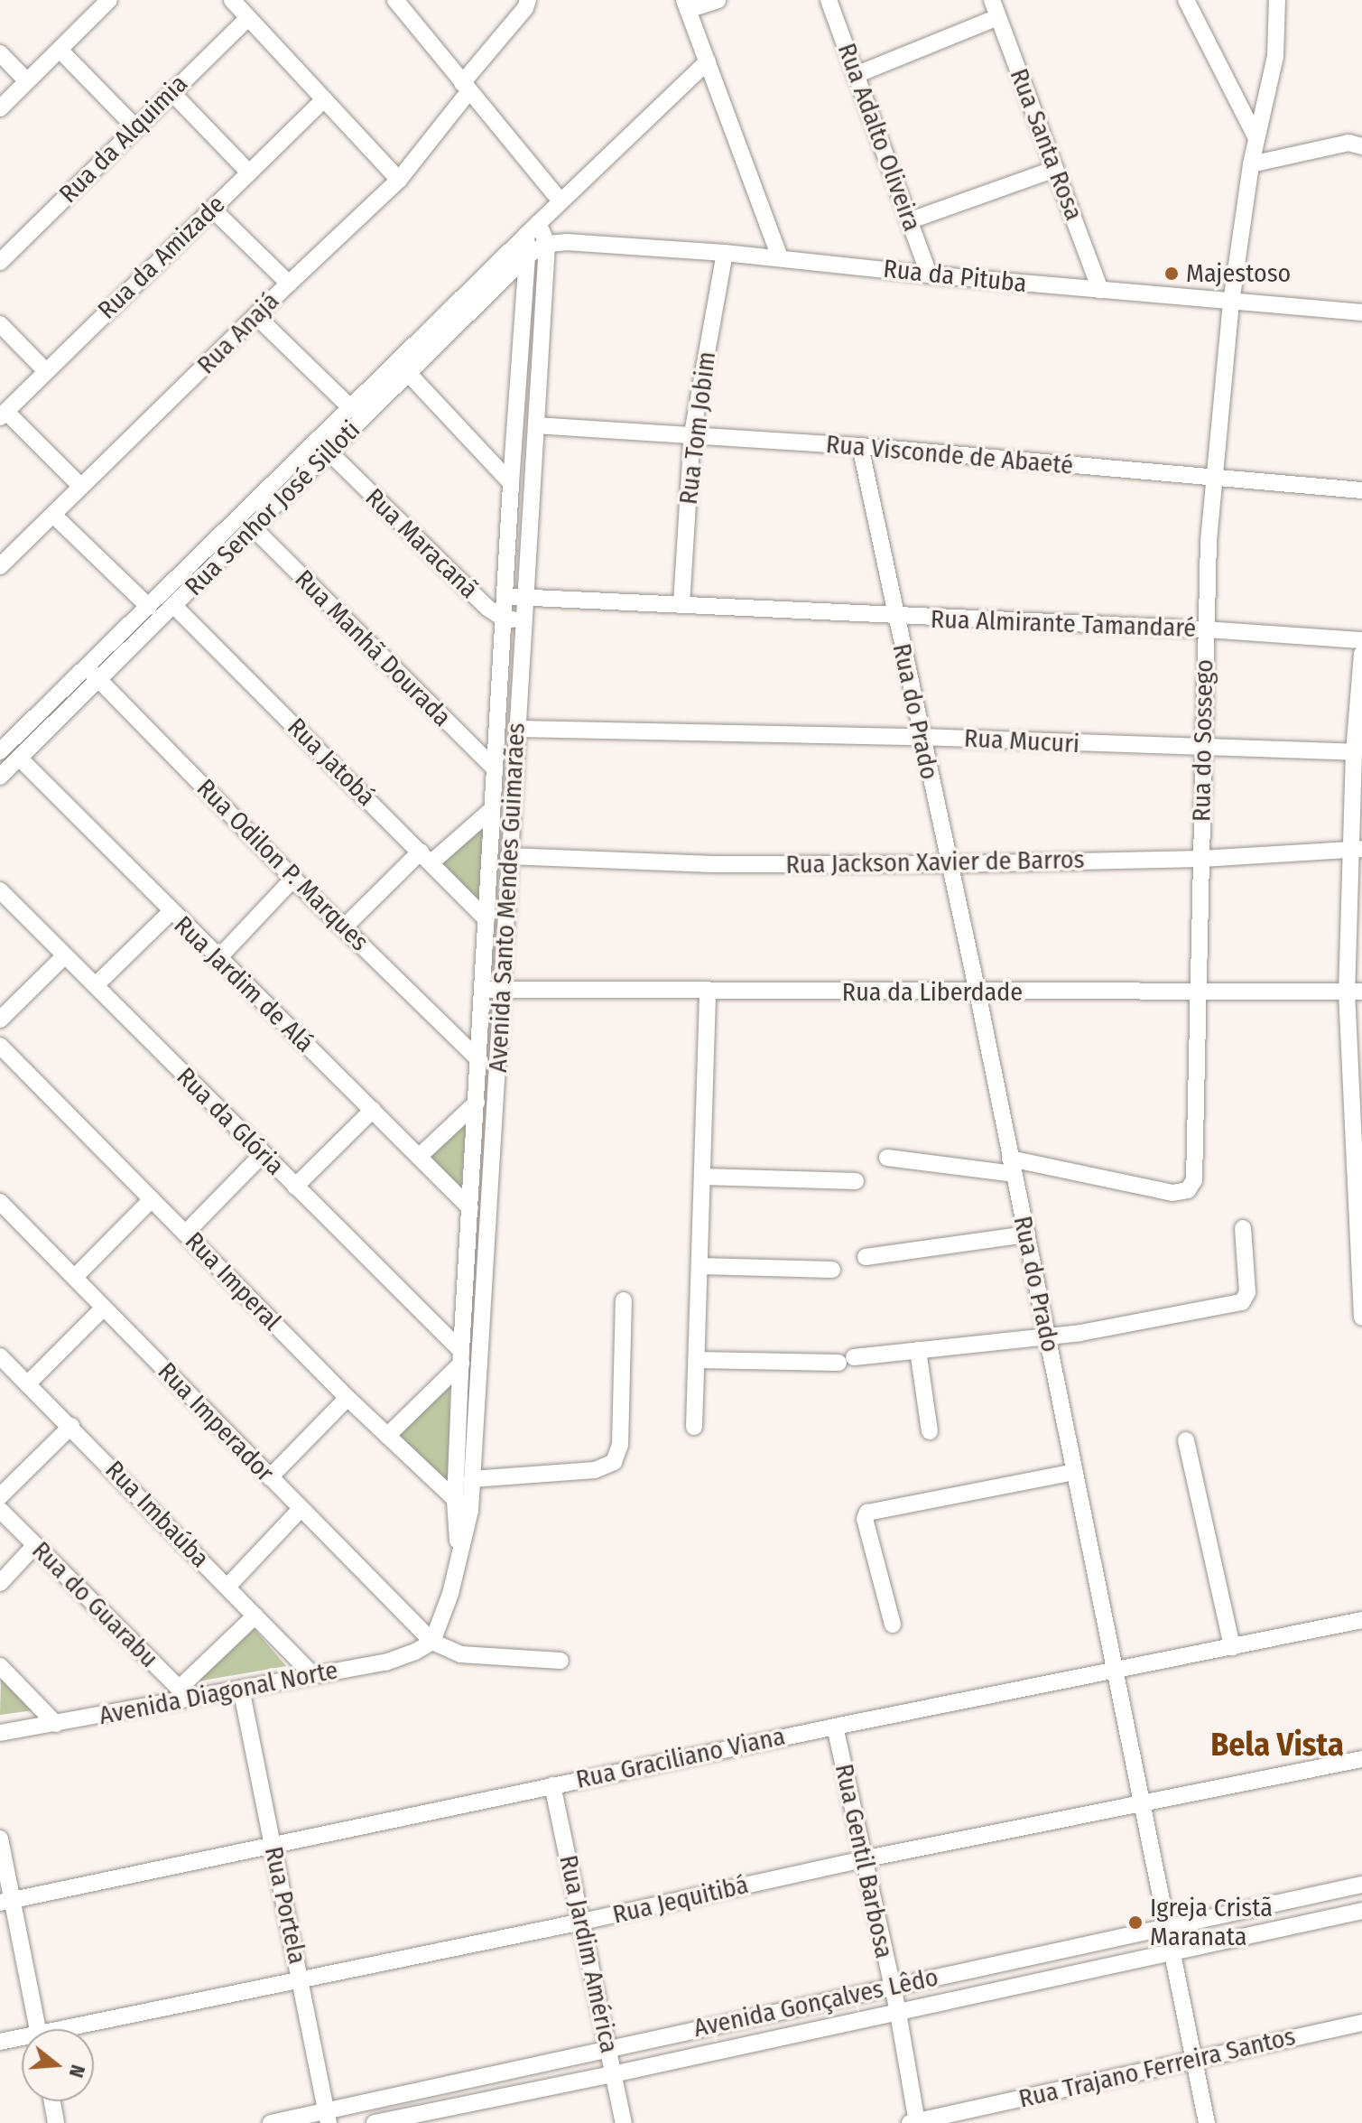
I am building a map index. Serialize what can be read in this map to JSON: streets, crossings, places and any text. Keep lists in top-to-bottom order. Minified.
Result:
{"streets":{"street":["Rua Adalto Oliveira","Rua da Alquimia","Rua Santa Rosa","Rua da Amizade","Rua da Pituba","Rua Anajá","Rua Tom Jobim","Rua Visconde de Abaeté","Rua Senhor José Silloti","Rua Maracanã","Rua Almirante Tamandaré","Rua Manhã Dourada","Rua do Prado","Rua do Sossego","Rua Mucuri","Rua Jatobá","Rua Jackson Xavier de Barros","Rua Odilon P. Marques","Avenida Santo Mendes Guimarães","Rua Jardim de Alá","Rua da Liberdade","Rua da Glória","Rua Imperal","Rua Imperador","Rua Imbaúba","Rua do Guarabu","Avenida Diagonal Norte","Rua Graciliano Viana","Rua Gentil Barbosa","Rua Jequitibá","Rua Portela","Rua Jardim América","Avenida Gonçalves Lêdo","Rua Trajano Ferreira Santos"]},"crossings":[["Rua Adalto Oliveira","Rua da Pituba"],["Rua Santa Rosa","Rua da Pituba"],["Rua da Pituba","Rua Tom Jobim"],["Rua da Pituba","Rua Senhor José Silloti"],["Rua da Pituba","Rua do Sossego"],["Rua da Pituba","Avenida Santo Mendes Guimarães"],["Rua Tom Jobim","Rua Visconde de Abaeté"],["Rua Tom Jobim","Rua Almirante Tamandaré"],["Rua Visconde de Abaeté","Rua do Prado"],["Rua Visconde de Abaeté","Rua do Sossego"],["Rua Visconde de Abaeté","Avenida Santo Mendes Guimarães"],["Rua Senhor José Silloti","Rua Maracanã"],["Rua Senhor José Silloti","Rua Manhã Dourada"],["Rua Senhor José Silloti","Rua Jatobá"],["Rua Senhor José Silloti","Rua Odilon P. Marques"],["Rua Senhor José Silloti","Avenida Santo Mendes Guimarães"],["Rua Senhor José Silloti","Rua Jardim de Alá"],["Rua Maracanã","Avenida Santo Mendes Guimarães"],["Rua Almirante Tamandaré","Rua do Prado"],["Rua Almirante Tamandaré","Rua do Sossego"],["Rua Almirante Tamandaré","Avenida Santo Mendes Guimarães"],["Rua Manhã Dourada","Avenida Santo Mendes Guimarães"],["Rua do Prado","Rua do Sossego"],["Rua do Prado","Rua Mucuri"],["Rua do Prado","Rua Jackson Xavier de Barros"],["Rua do Prado","Rua da Liberdade"],["Rua do Prado","Rua Graciliano Viana"],["Rua do Prado","Rua Jequitibá"],["Rua do Prado","Avenida Gonçalves Lêdo"],["Rua do Prado","Rua Trajano Ferreira Santos"],["Rua do Sossego","Rua Mucuri"],["Rua do Sossego","Rua Jackson Xavier de Barros"],["Rua do Sossego","Rua da Liberdade"],["Rua Mucuri","Avenida Santo Mendes Guimarães"],["Rua Jatobá","Avenida Santo Mendes Guimarães"],["Rua Jackson Xavier de Barros","Avenida Santo Mendes Guimarães"],["Rua Odilon P. Marques","Avenida Santo Mendes Guimarães"],["Avenida Santo Mendes Guimarães","Rua Jardim de Alá"],["Avenida Santo Mendes Guimarães","Rua da Liberdade"],["Avenida Santo Mendes Guimarães","Rua da Glória"],["Avenida Santo Mendes Guimarães","Rua Imperal"],["Avenida Santo Mendes Guimarães","Rua Imperador"],["Avenida Santo Mendes Guimarães","Avenida Diagonal Norte"],["Rua Imperador","Avenida Diagonal Norte"],["Rua Imbaúba","Avenida Diagonal Norte"],["Rua do Guarabu","Avenida Diagonal Norte"],["Avenida Diagonal Norte","Rua Portela"],["Rua Graciliano Viana","Rua Gentil Barbosa"],["Rua Graciliano Viana","Rua Portela"],["Rua Graciliano Viana","Rua Jardim América"],["Rua Gentil Barbosa","Rua Jequitibá"],["Rua Gentil Barbosa","Avenida Gonçalves Lêdo"],["Rua Gentil Barbosa","Rua Trajano Ferreira Santos"],["Rua Jequitibá","Rua Portela"],["Rua Jequitibá","Rua Jardim América"],["Rua Portela","Avenida Gonçalves Lêdo"],["Rua Jardim América","Avenida Gonçalves Lêdo"]],"districts":["Bela Vista"],"places":["Majestoso","Igreja Cristã Maranata"],"north":"right"}
